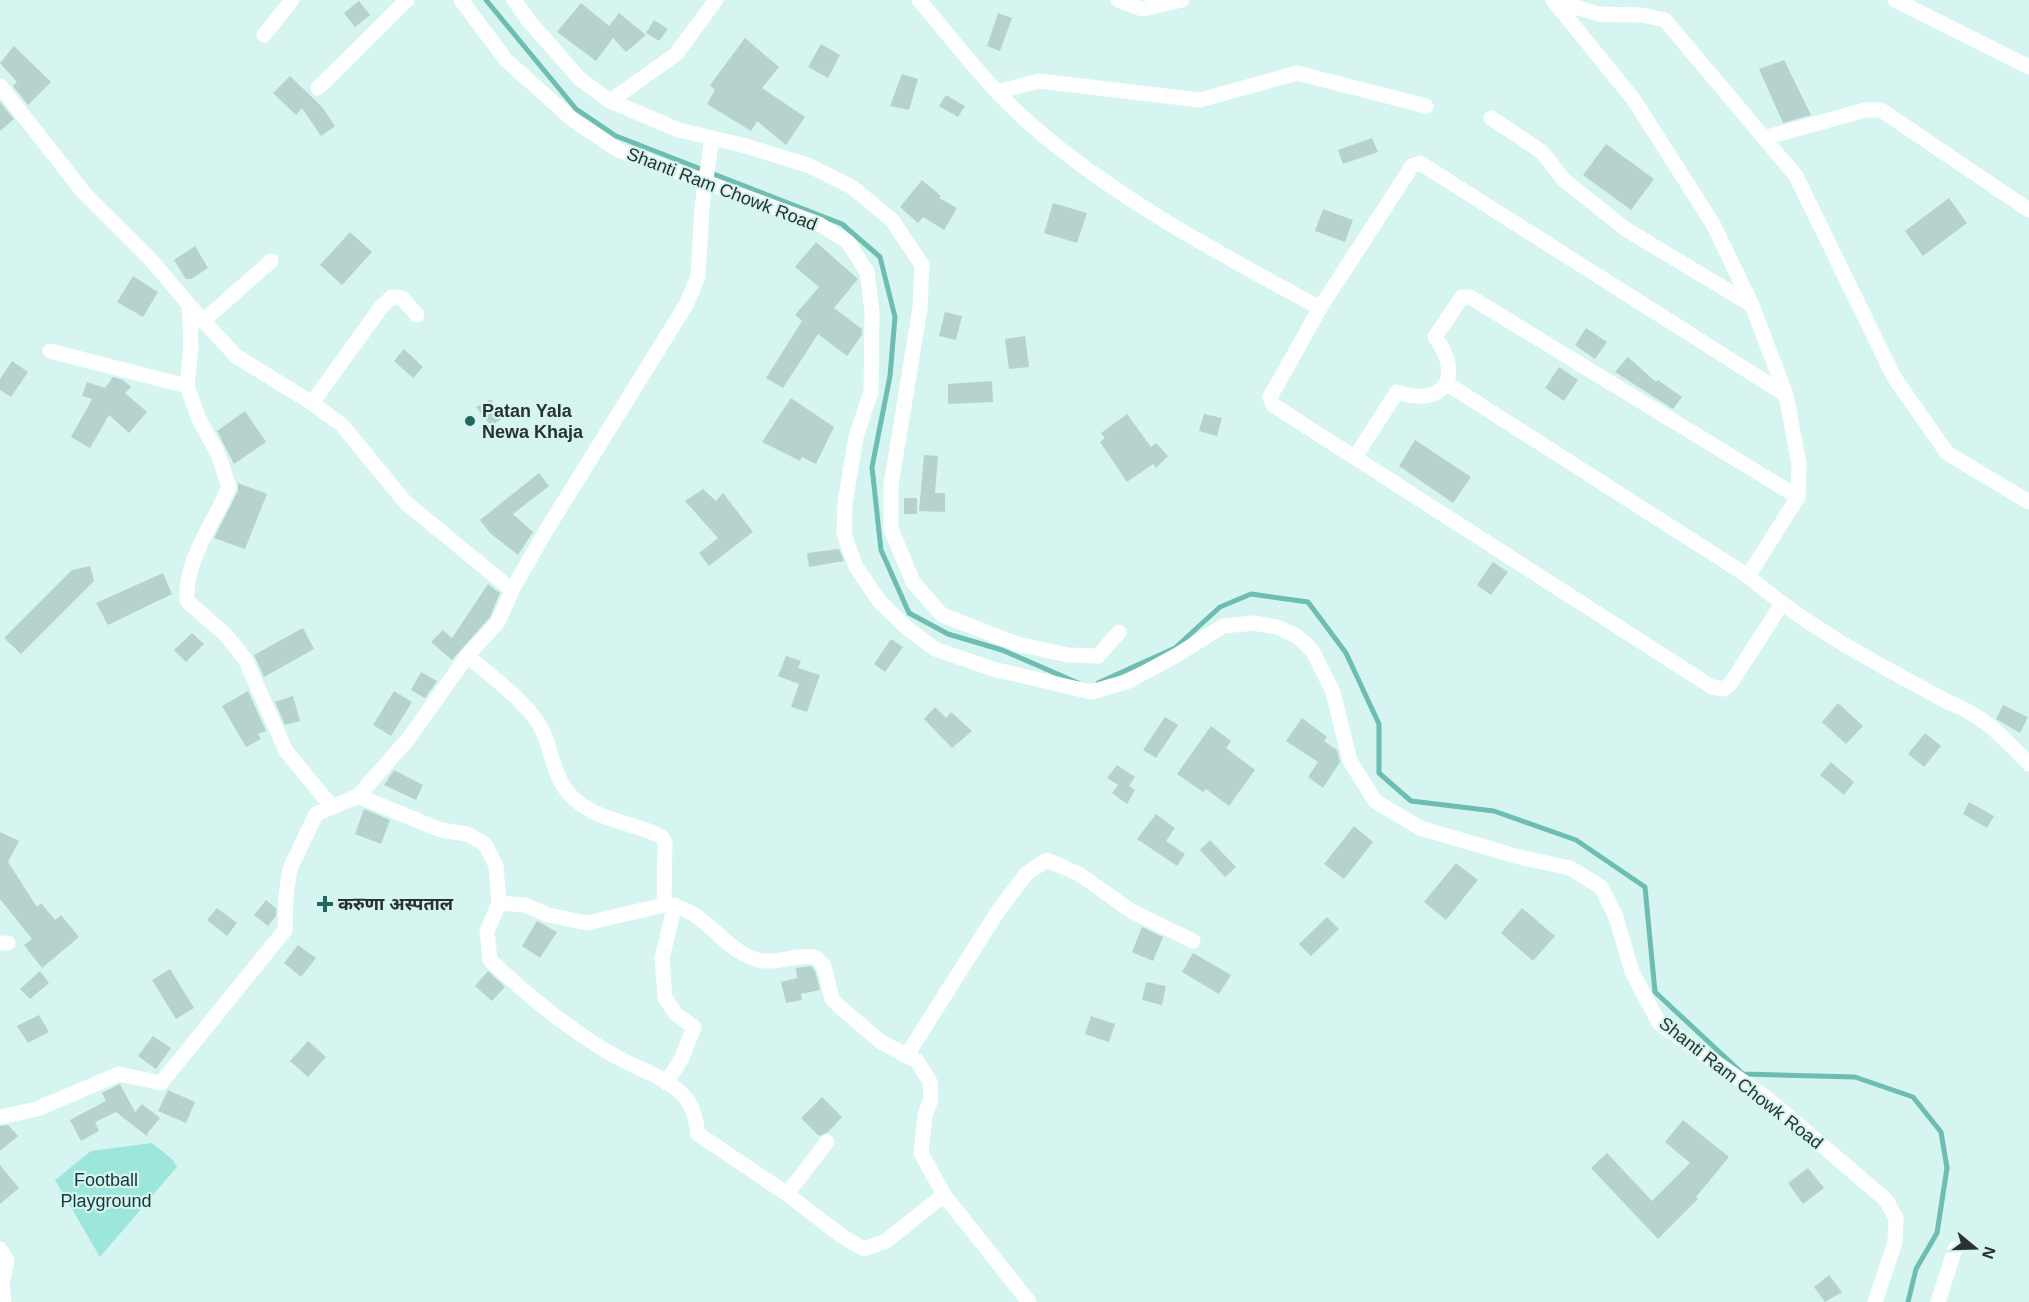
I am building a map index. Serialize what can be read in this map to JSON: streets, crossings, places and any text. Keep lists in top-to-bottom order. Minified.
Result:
{"streets":{"street":["Shanti Ram Chowk Road"]},"parks":["Football Playground"],"places":{"other":["Patan Yala Newa Khaja"],"health":["करुणा अस्पताल"]},"north":"right"}
